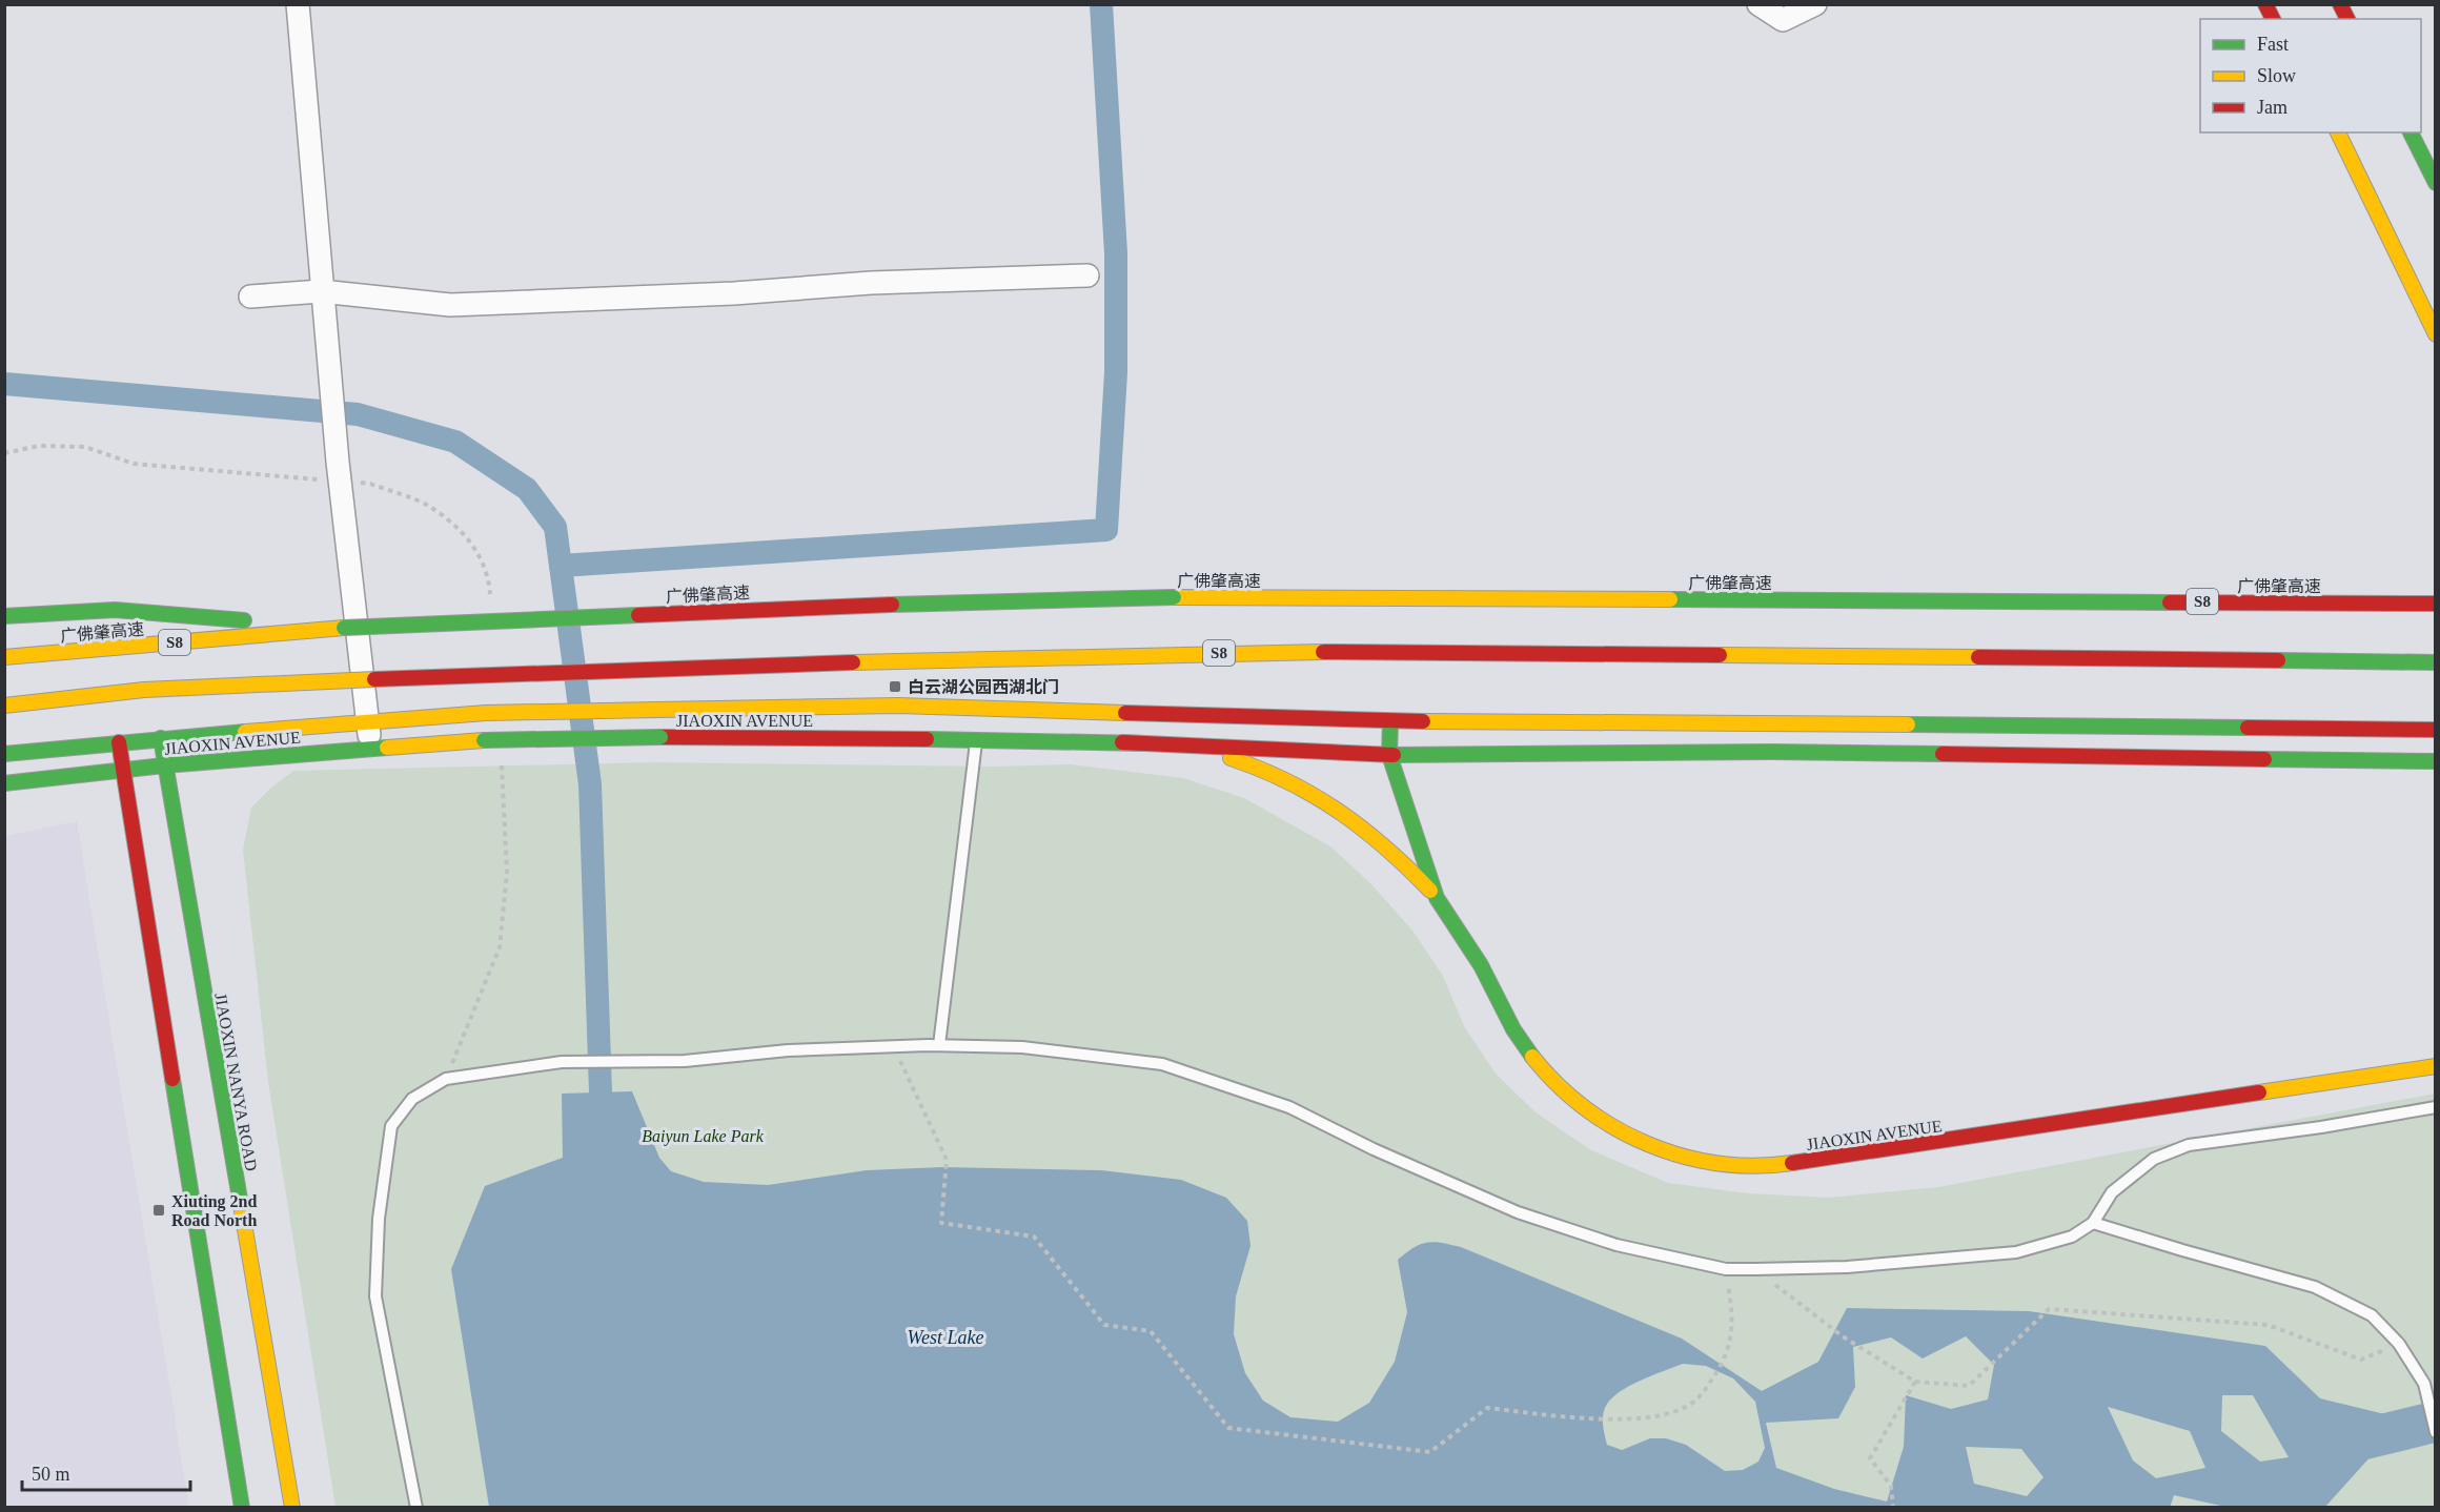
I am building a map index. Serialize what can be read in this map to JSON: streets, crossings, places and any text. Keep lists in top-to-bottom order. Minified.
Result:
{"streets":{"main road":["广佛肇高速","S8","JIAOXIN AVENUE","JIAOXIN NANYA ROAD"]},"crossings":[["JIAOXIN AVENUE","JIAOXIN NANYA ROAD"]],"water":["West Lake"],"parks":["Baiyun Lake Park"],"places":{"transit":["白云湖公园西湖北门","Xiuting 2nd Road North"]},"legend":["Fast","Slow","Jam"],"scale_bar":"50 m"}
